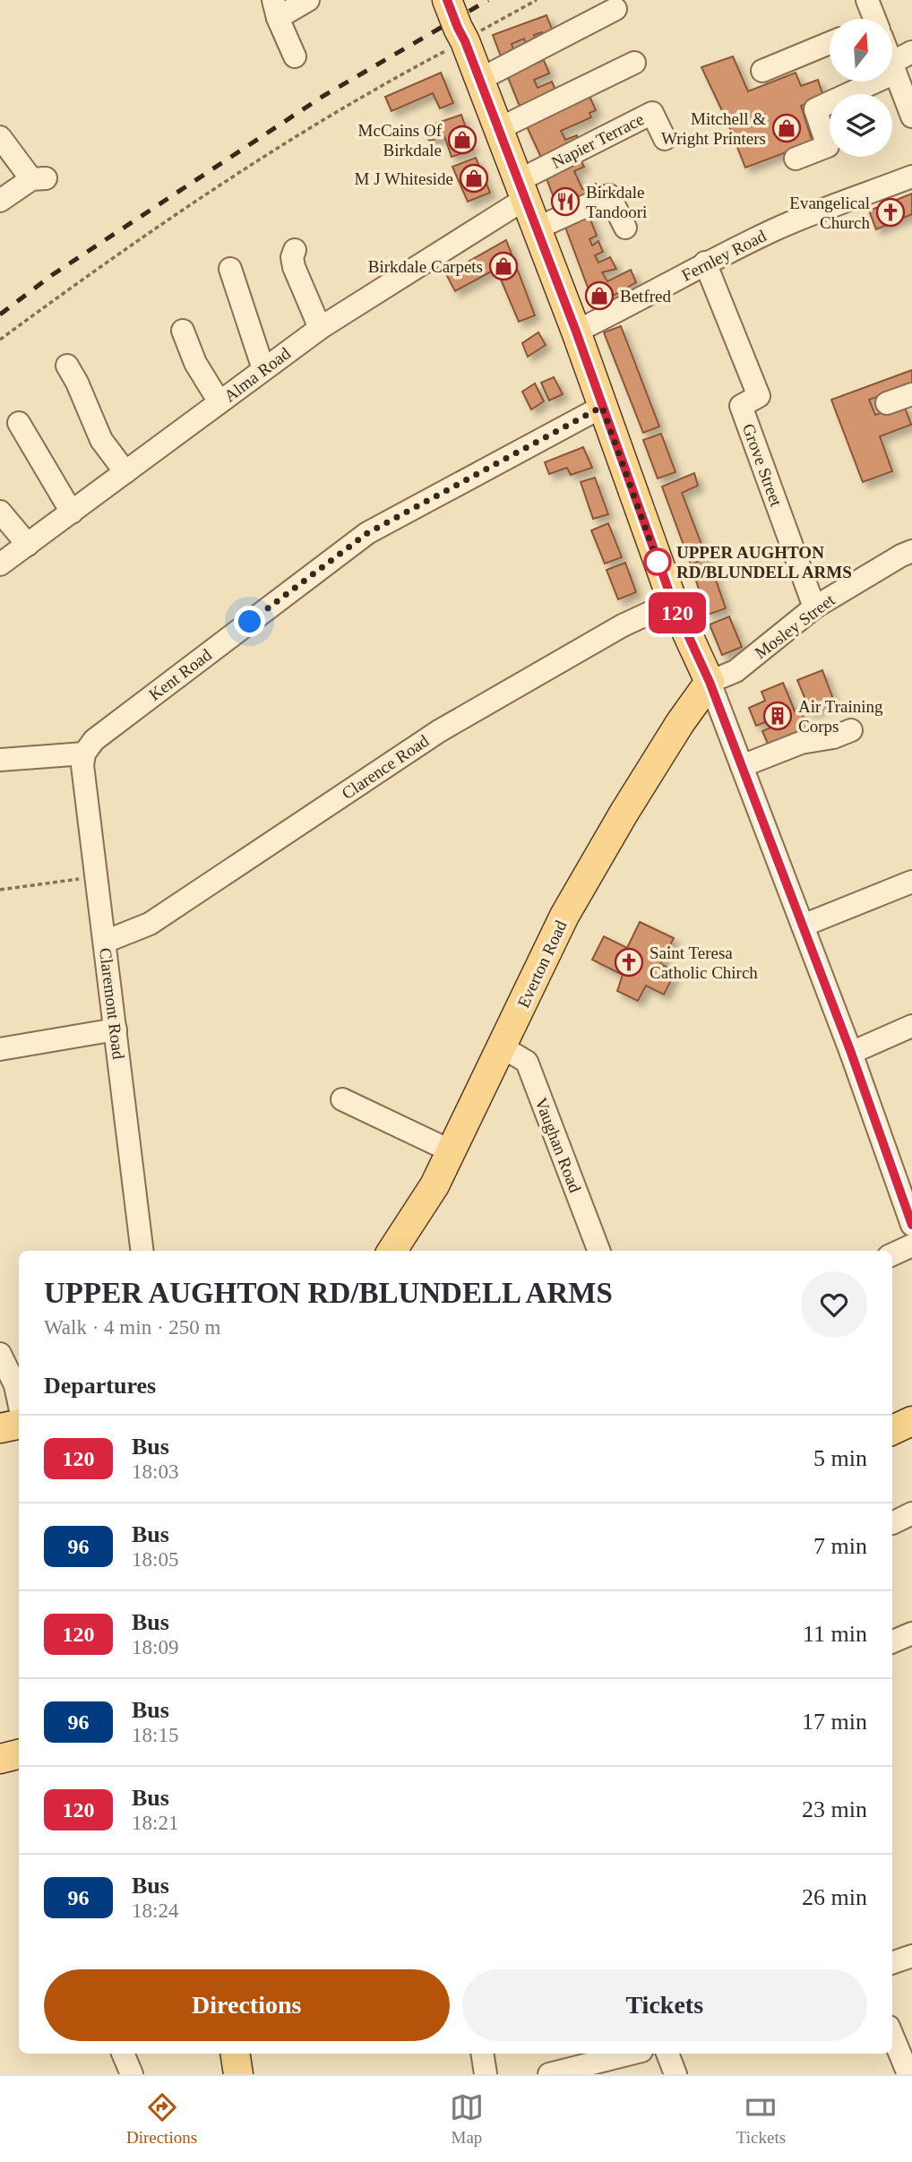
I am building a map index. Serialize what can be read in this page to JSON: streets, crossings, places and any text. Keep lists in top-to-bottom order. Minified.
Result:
{"streets":{"main road":["Everton Road"],"street":["Napier Terrace","Fernley Road","Alma Road","Grove Street","Mosley Street","Kent Road","Clarence Road","Claremont Road","Vaughan Road"]},"crossings":[["Napier Terrace","Alma Road"],["Fernley Road","Grove Street"],["Grove Street","Mosley Street"],["Mosley Street","Everton Road"],["Kent Road","Claremont Road"],["Clarence Road","Claremont Road"],["Everton Road","Vaughan Road"]],"places":{"shop":["Mitchell & Wright Printers","McCains Of Birkdale","M J Whiteside","Birkdale Carpets","Betfred"],"restaurant":["Birkdale Tandoori"],"church":["Evangelical Church","Saint Teresa Catholic Chirch"],"other":["UPPER AUGHTON RD/BLUNDELL ARMS"],"building":["Air Training Corps"]},"lines":["bus line 120"],"north":"top","page":{"on_map":"120","heading":[["UPPER AUGHTON RD/BLUNDELL ARMS","Walk · 4 min · 250 m"],"Departures"],"list":[{"mark":"120","name":"Bus","note":"18:03","value":"5 min"},{"mark":"96","name":"Bus","note":"18:05","value":"7 min"},{"mark":"120","name":"Bus","note":"18:09","value":"11 min"},{"mark":"96","name":"Bus","note":"18:15","value":"17 min"},{"mark":"120","name":"Bus","note":"18:21","value":"23 min"},{"mark":"96","name":"Bus","note":"18:24","value":"26 min"}],"buttons":["Directions","Tickets"],"tabs":["Directions","Map","Tickets"]}}
